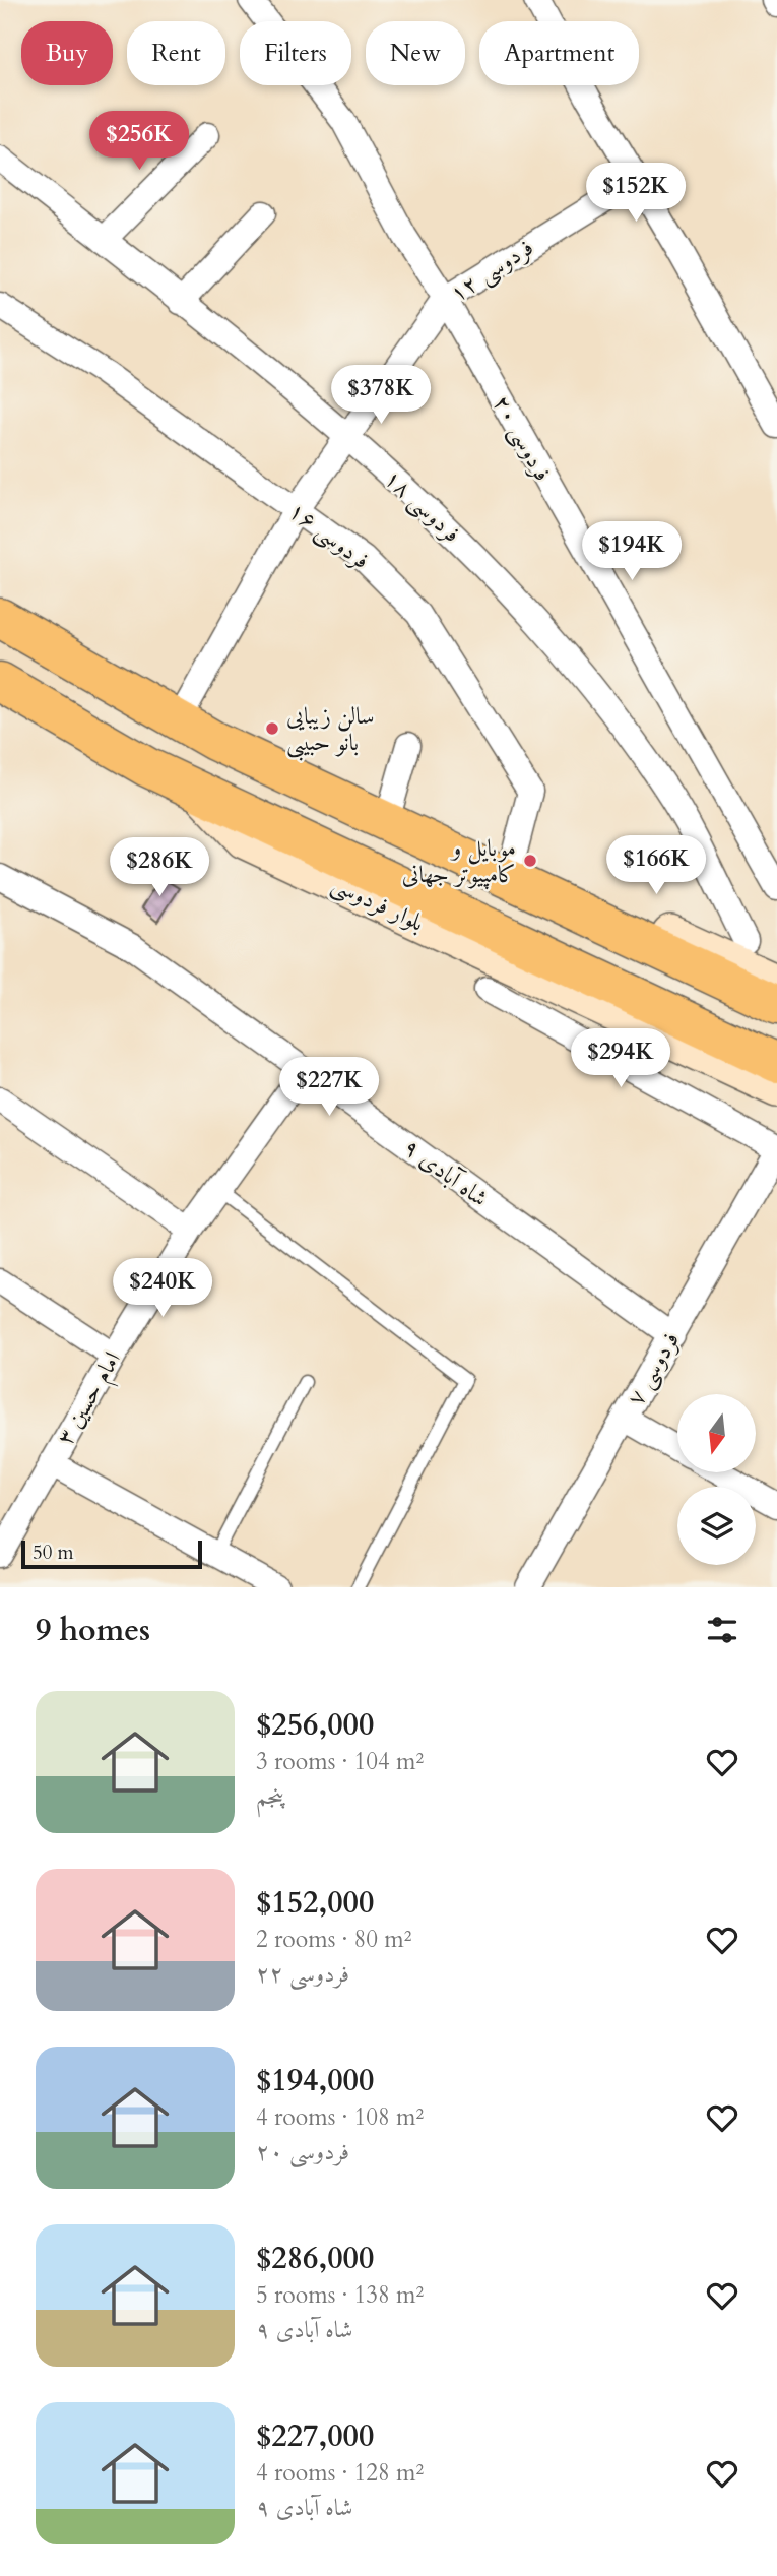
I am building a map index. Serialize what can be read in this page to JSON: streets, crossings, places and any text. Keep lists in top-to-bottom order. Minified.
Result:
{"streets":{"main road":["بلوار فردوسی"],"street":["فردوسی ۱۲","فردوسی ۲۰","فردوسی ۱۸","فردوسی ۱۶","شاه آبادی ۹","فردوسی ۷","امام حسین ۳"]},"crossings":[["فردوسی ۱۲","فردوسی ۲۰"],["فردوسی ۱۲","فردوسی ۱۸"],["فردوسی ۱۲","فردوسی ۱۶"],["شاه آبادی ۹","فردوسی ۷"],["شاه آبادی ۹","امام حسین ۳"]],"places":["سالن زیبایی بانو حبیبی","موبایل و کامپیوتر جهانی"],"scale_bar":"50 m","north":"bottom","page":{"chip":["Buy","Rent","Filters","New","Apartment"],"price":["$256K","$152K","$378K","$194K","$166K","$286K","$294K","$227K","$240K"],"scale":"50 m","heading":"9 homes","list":[{"name":"$256,000","note":"3 rooms · 104 m² · پنجم"},{"name":"$152,000","note":"2 rooms · 80 m² · فردوسی ۲۲"},{"name":"$194,000","note":"4 rooms · 108 m² · فردوسی ۲۰"},{"name":"$286,000","note":"5 rooms · 138 m² · شاه آبادی ۹"},{"name":"$227,000","note":"4 rooms · 128 m² · شاه آبادی ۹"}]}}
